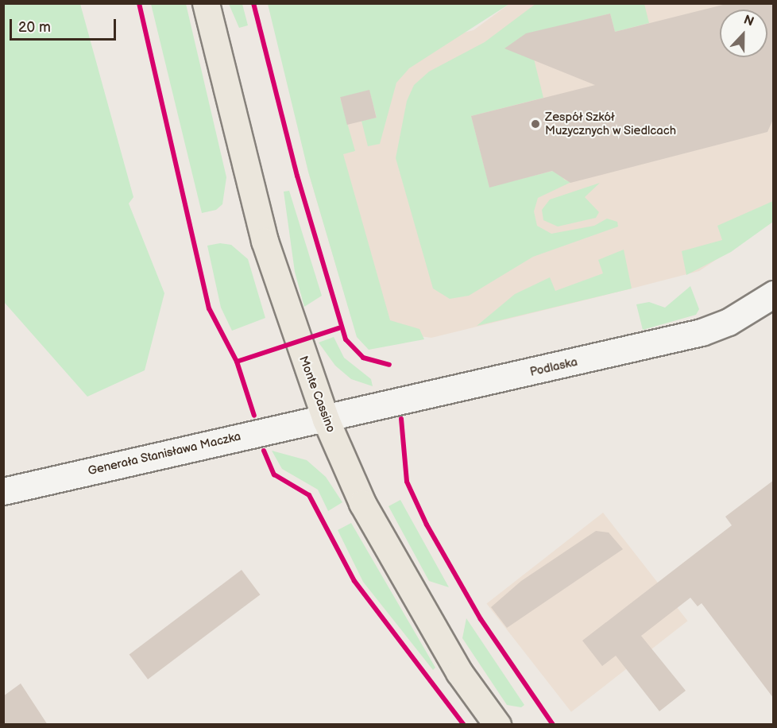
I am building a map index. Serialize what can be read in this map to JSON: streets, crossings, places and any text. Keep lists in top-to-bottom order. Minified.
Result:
{"streets":{"main road":["Monte Cassino"],"street":["Podlaska","Generała Stanisława Maczka"]},"crossings":[["Podlaska","Monte Cassino"],["Podlaska","Generała Stanisława Maczka"],["Monte Cassino","Generała Stanisława Maczka"]],"places":["Zespół Szkół Muzycznych w Siedlcach"],"scale_bar":"20 m","north":"top"}
